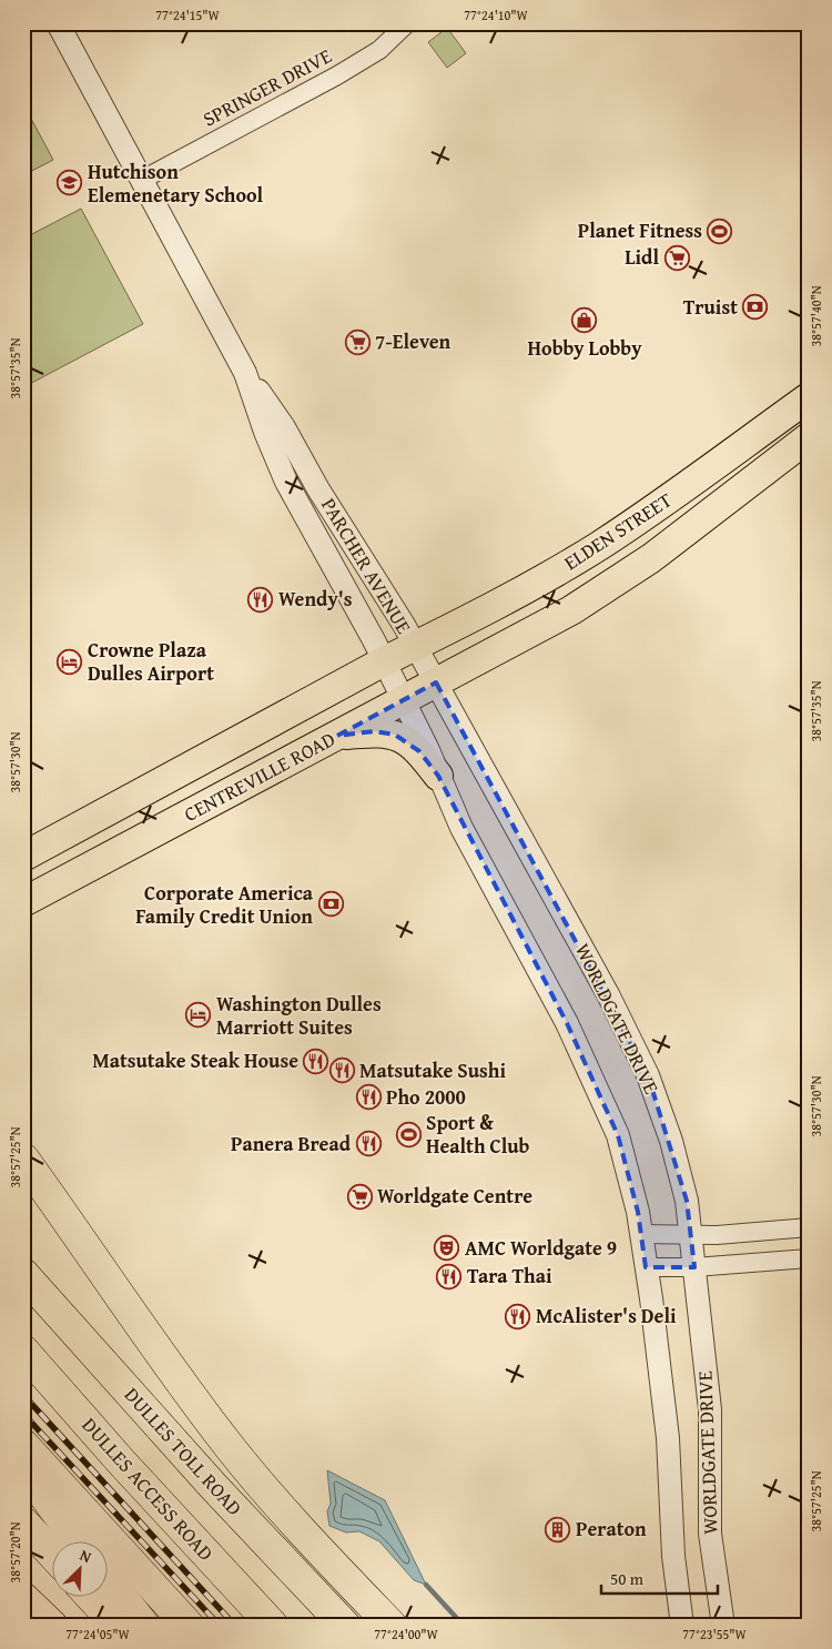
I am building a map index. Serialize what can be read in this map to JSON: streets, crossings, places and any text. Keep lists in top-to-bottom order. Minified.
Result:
{"streets":{"highway":["DULLES TOLL ROAD","DULLES ACCESS ROAD"],"main road":["ELDEN STREET","CENTREVILLE ROAD"],"street":["SPRINGER DRIVE","PARCHER AVENUE","WORLDGATE DRIVE"]},"crossings":[["SPRINGER DRIVE","PARCHER AVENUE"],["ELDEN STREET","PARCHER AVENUE"],["ELDEN STREET","CENTREVILLE ROAD"],["ELDEN STREET","WORLDGATE DRIVE"],["PARCHER AVENUE","WORLDGATE DRIVE"],["CENTREVILLE ROAD","WORLDGATE DRIVE"]],"places":{"school or university":["Hutchison Elemenetary School"],"sports":["Planet Fitness","Sport & Health Club"],"supermarket":["Lidl","7-Eleven","Worldgate Centre"],"bank":["Truist","Corporate America Family Credit Union"],"shop":["Hobby Lobby"],"restaurant":["Wendy's","Matsutake Steak House","Matsutake Sushi","Pho 2000","Panera Bread","Tara Thai","McAlister's Deli"],"hotel":["Crowne Plaza Dulles Airport","Washington Dulles Marriott Suites"],"theatre":["AMC Worldgate 9"],"building":["Peraton"]},"scale_bar":"50 m","north":"top right","coordinates":["77°24'15\"W","77°24'10\"W","38°57'40\"N","38°57'35\"N","38°57'30\"N","38°57'25\"N","38°57'20\"N","77°24'05\"W","77°24'00\"W","77°23'55\"W"]}
